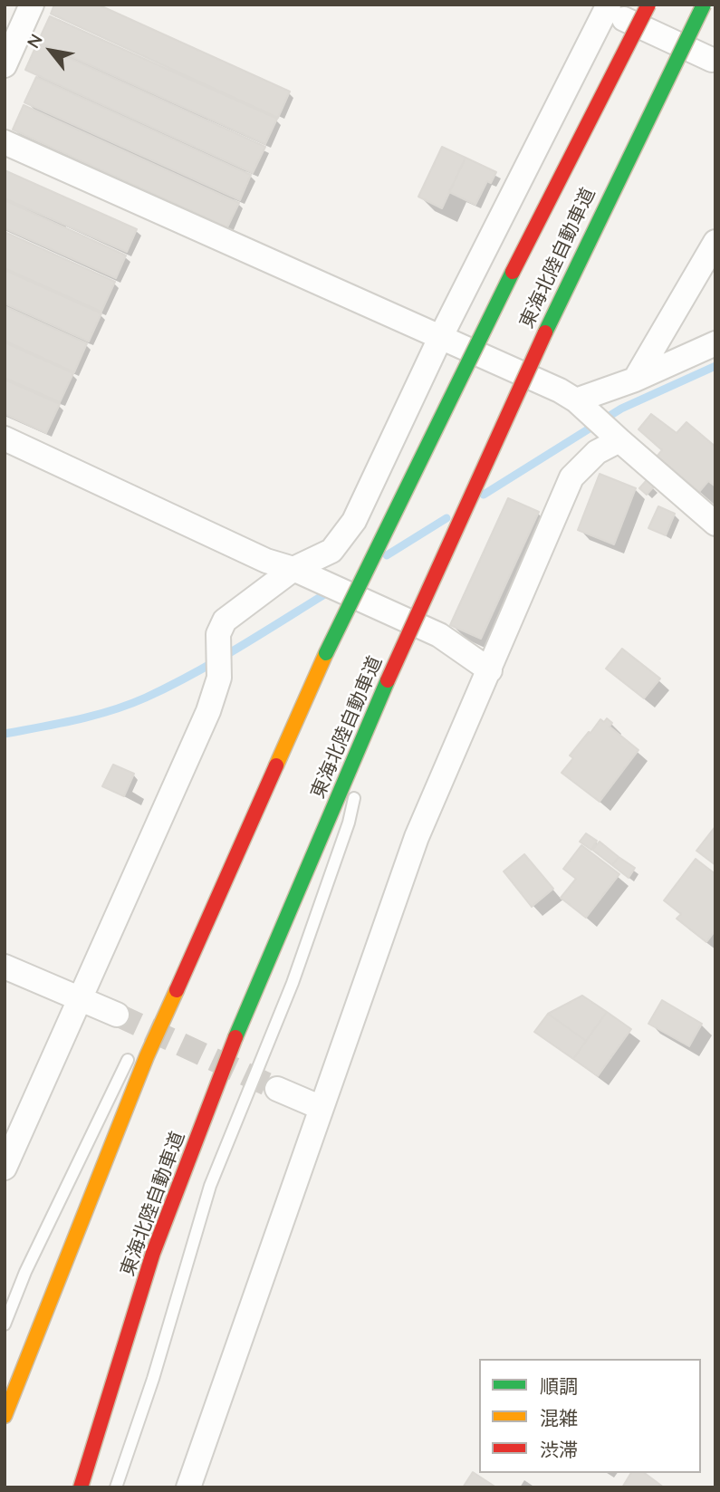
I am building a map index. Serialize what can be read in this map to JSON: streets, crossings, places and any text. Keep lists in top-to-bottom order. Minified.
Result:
{"streets":{"highway":["東海北陸自動車道"]},"legend":["順調","混雑","渋滞"],"north":"top left"}
